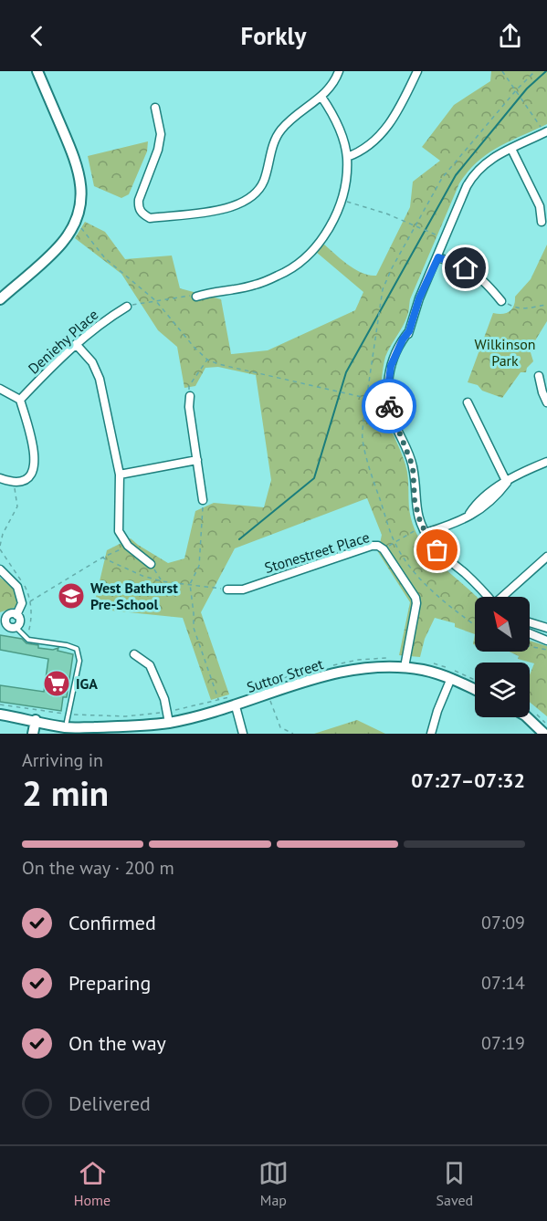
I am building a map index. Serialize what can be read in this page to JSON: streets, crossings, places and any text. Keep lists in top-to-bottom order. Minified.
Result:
{"streets":{"street":["Deniehy Place","Stonestreet Place","Suttor Street"]},"crossings":[["Stonestreet Place","Suttor Street"]],"parks":["Wilkinson Park"],"places":{"school or university":["West Bathurst Pre-School"],"supermarket":["IGA"]},"north":"top left","page":{"header":"Forkly","heading":["2 min","Arriving in","07:27–07:32"],"bar":"On the way · 200 m","list":[["Confirmed","07:09"],["Preparing","07:14"],["On the way","07:19"],"Delivered"],"tabs":["Home","Map","Saved"]}}
